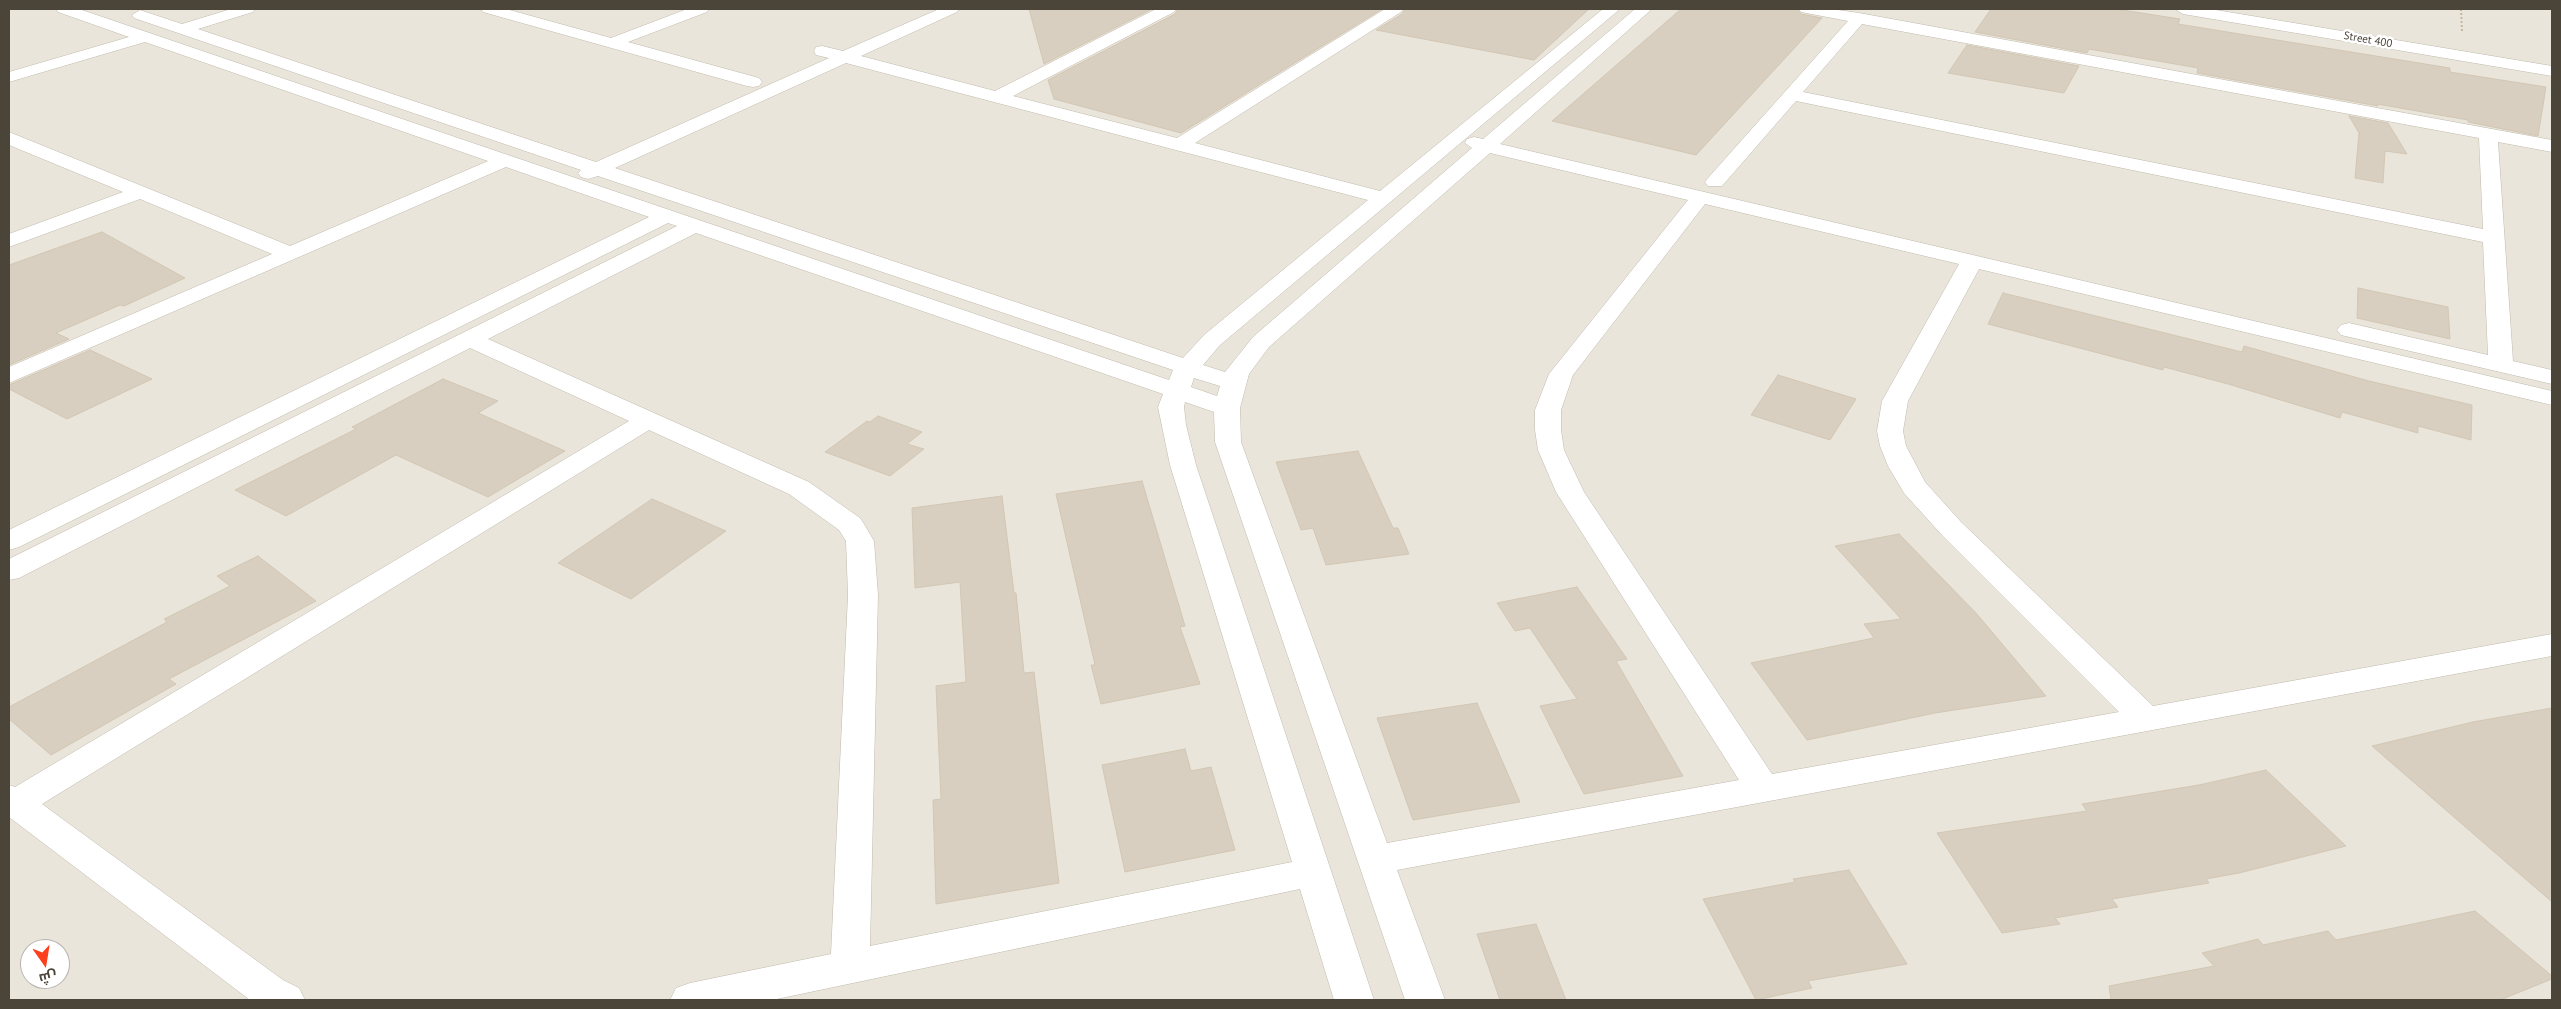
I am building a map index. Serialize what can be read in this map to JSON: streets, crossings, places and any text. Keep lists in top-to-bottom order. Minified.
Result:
{"streets":{"street":["Street 400"]},"north":"bottom"}
